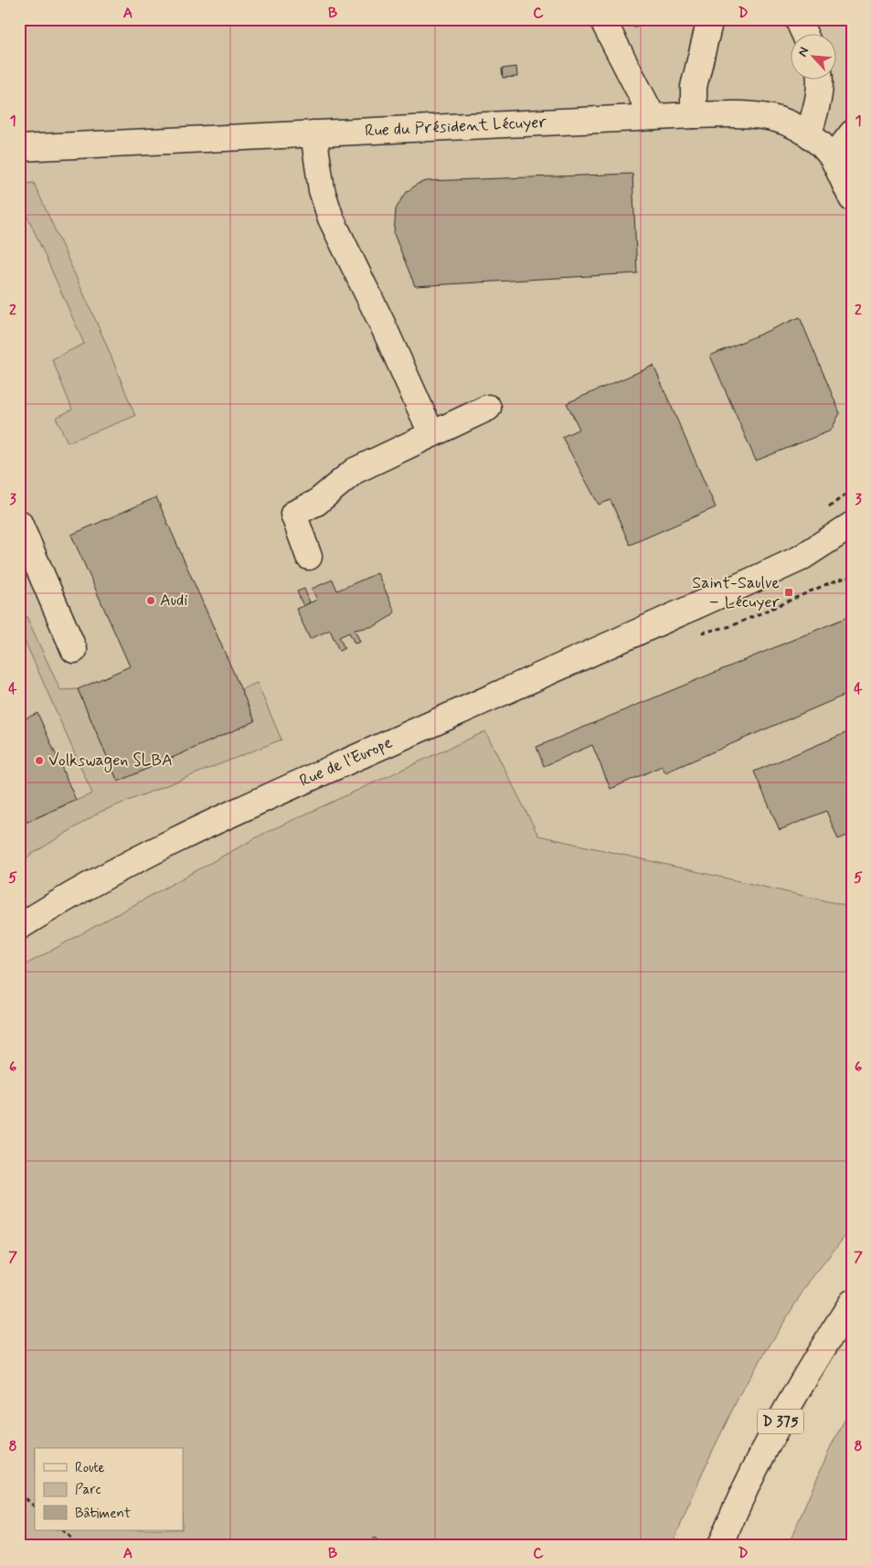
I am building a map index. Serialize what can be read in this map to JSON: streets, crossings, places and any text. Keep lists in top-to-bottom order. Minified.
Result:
{"streets":{"street":["Rue du Président Lécuyer","Rue de l'Europe","D 375"]},"places":{"transit":["Saint-Saulve – Lécuyer"],"other":["Audi","Volkswagen SLBA"]},"legend":["Route","Parc","Bâtiment"],"north":"top left","grid":{"columns":["A","B","C","D"],"rows":["1","2","3","4","5","6","7","8"]}}
